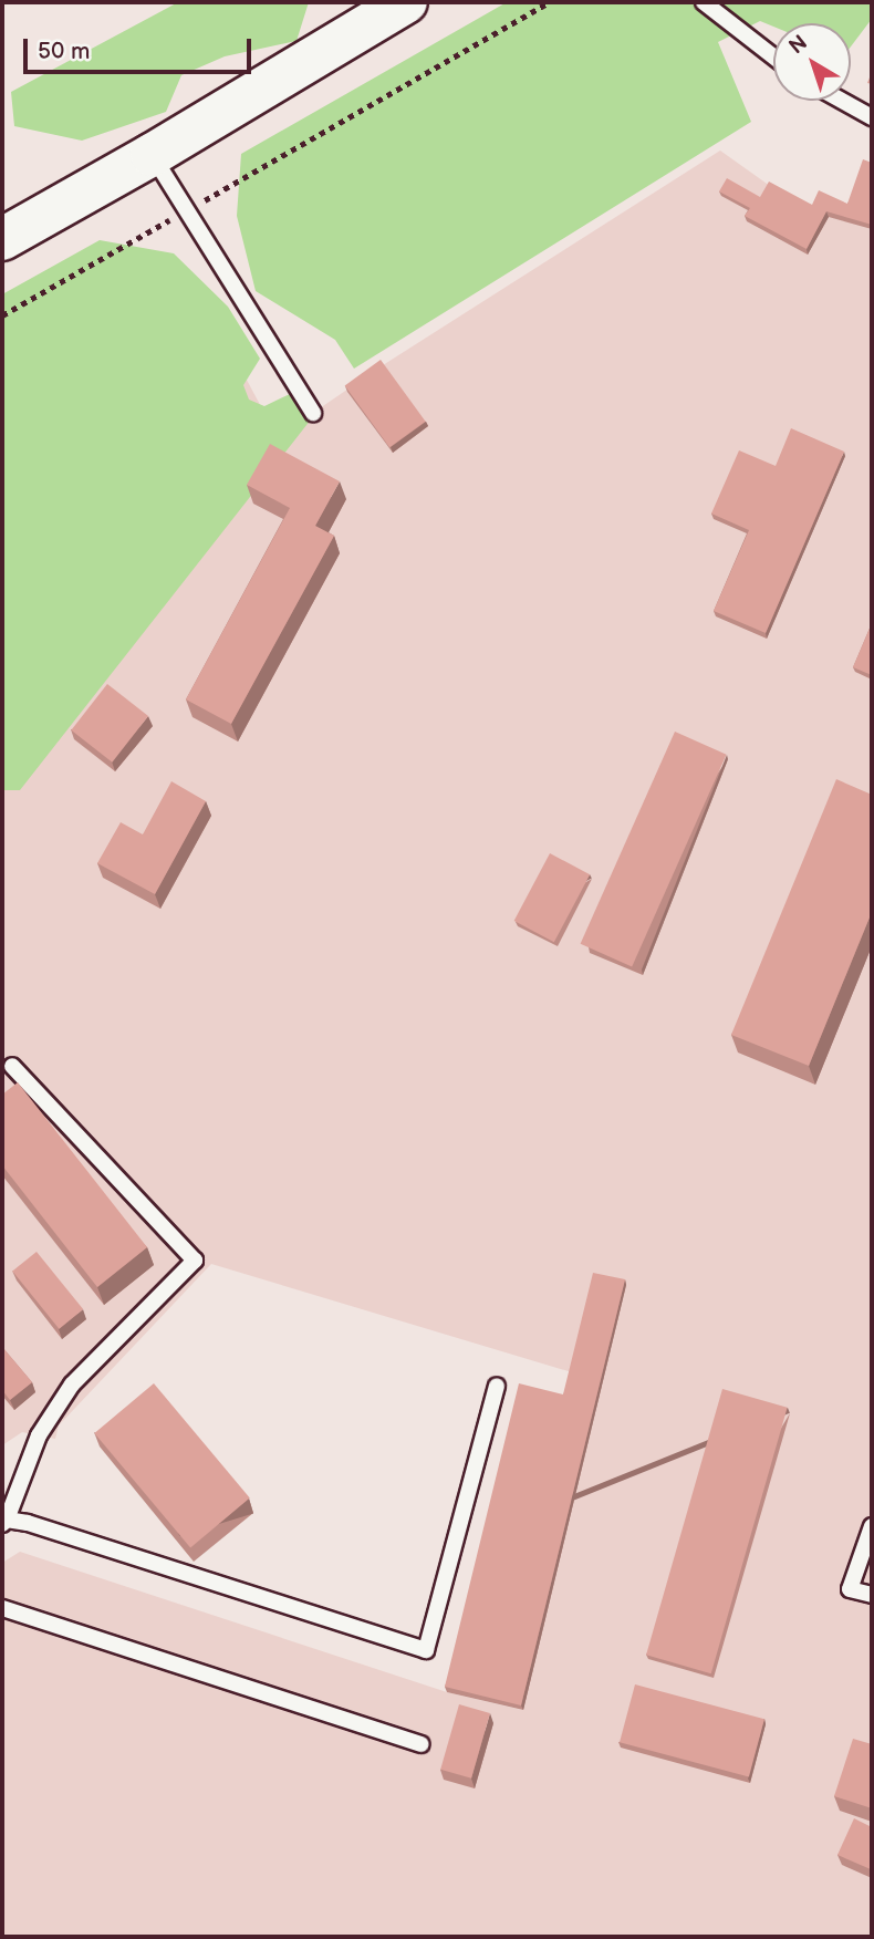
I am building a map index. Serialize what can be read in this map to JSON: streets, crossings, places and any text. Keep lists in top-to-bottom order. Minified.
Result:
{"scale_bar":"50 m","north":"top left"}
